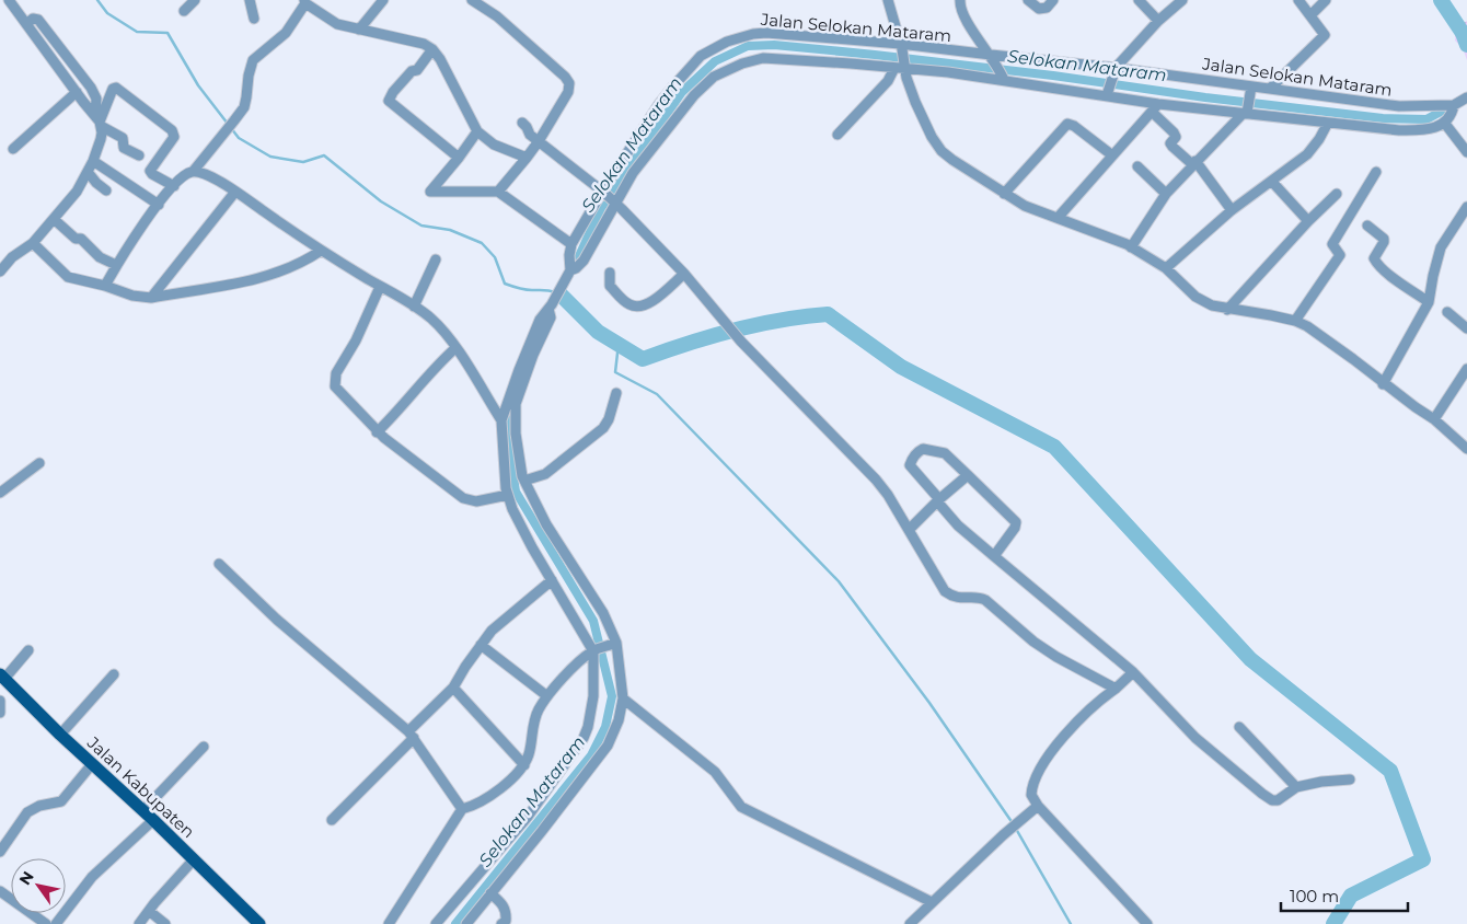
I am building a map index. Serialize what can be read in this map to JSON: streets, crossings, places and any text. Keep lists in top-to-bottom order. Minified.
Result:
{"streets":{"main road":["Jalan Kabupaten"],"street":["Jalan Selokan Mataram"]},"water":["Selokan Mataram"],"scale_bar":"100 m","north":"top left"}
